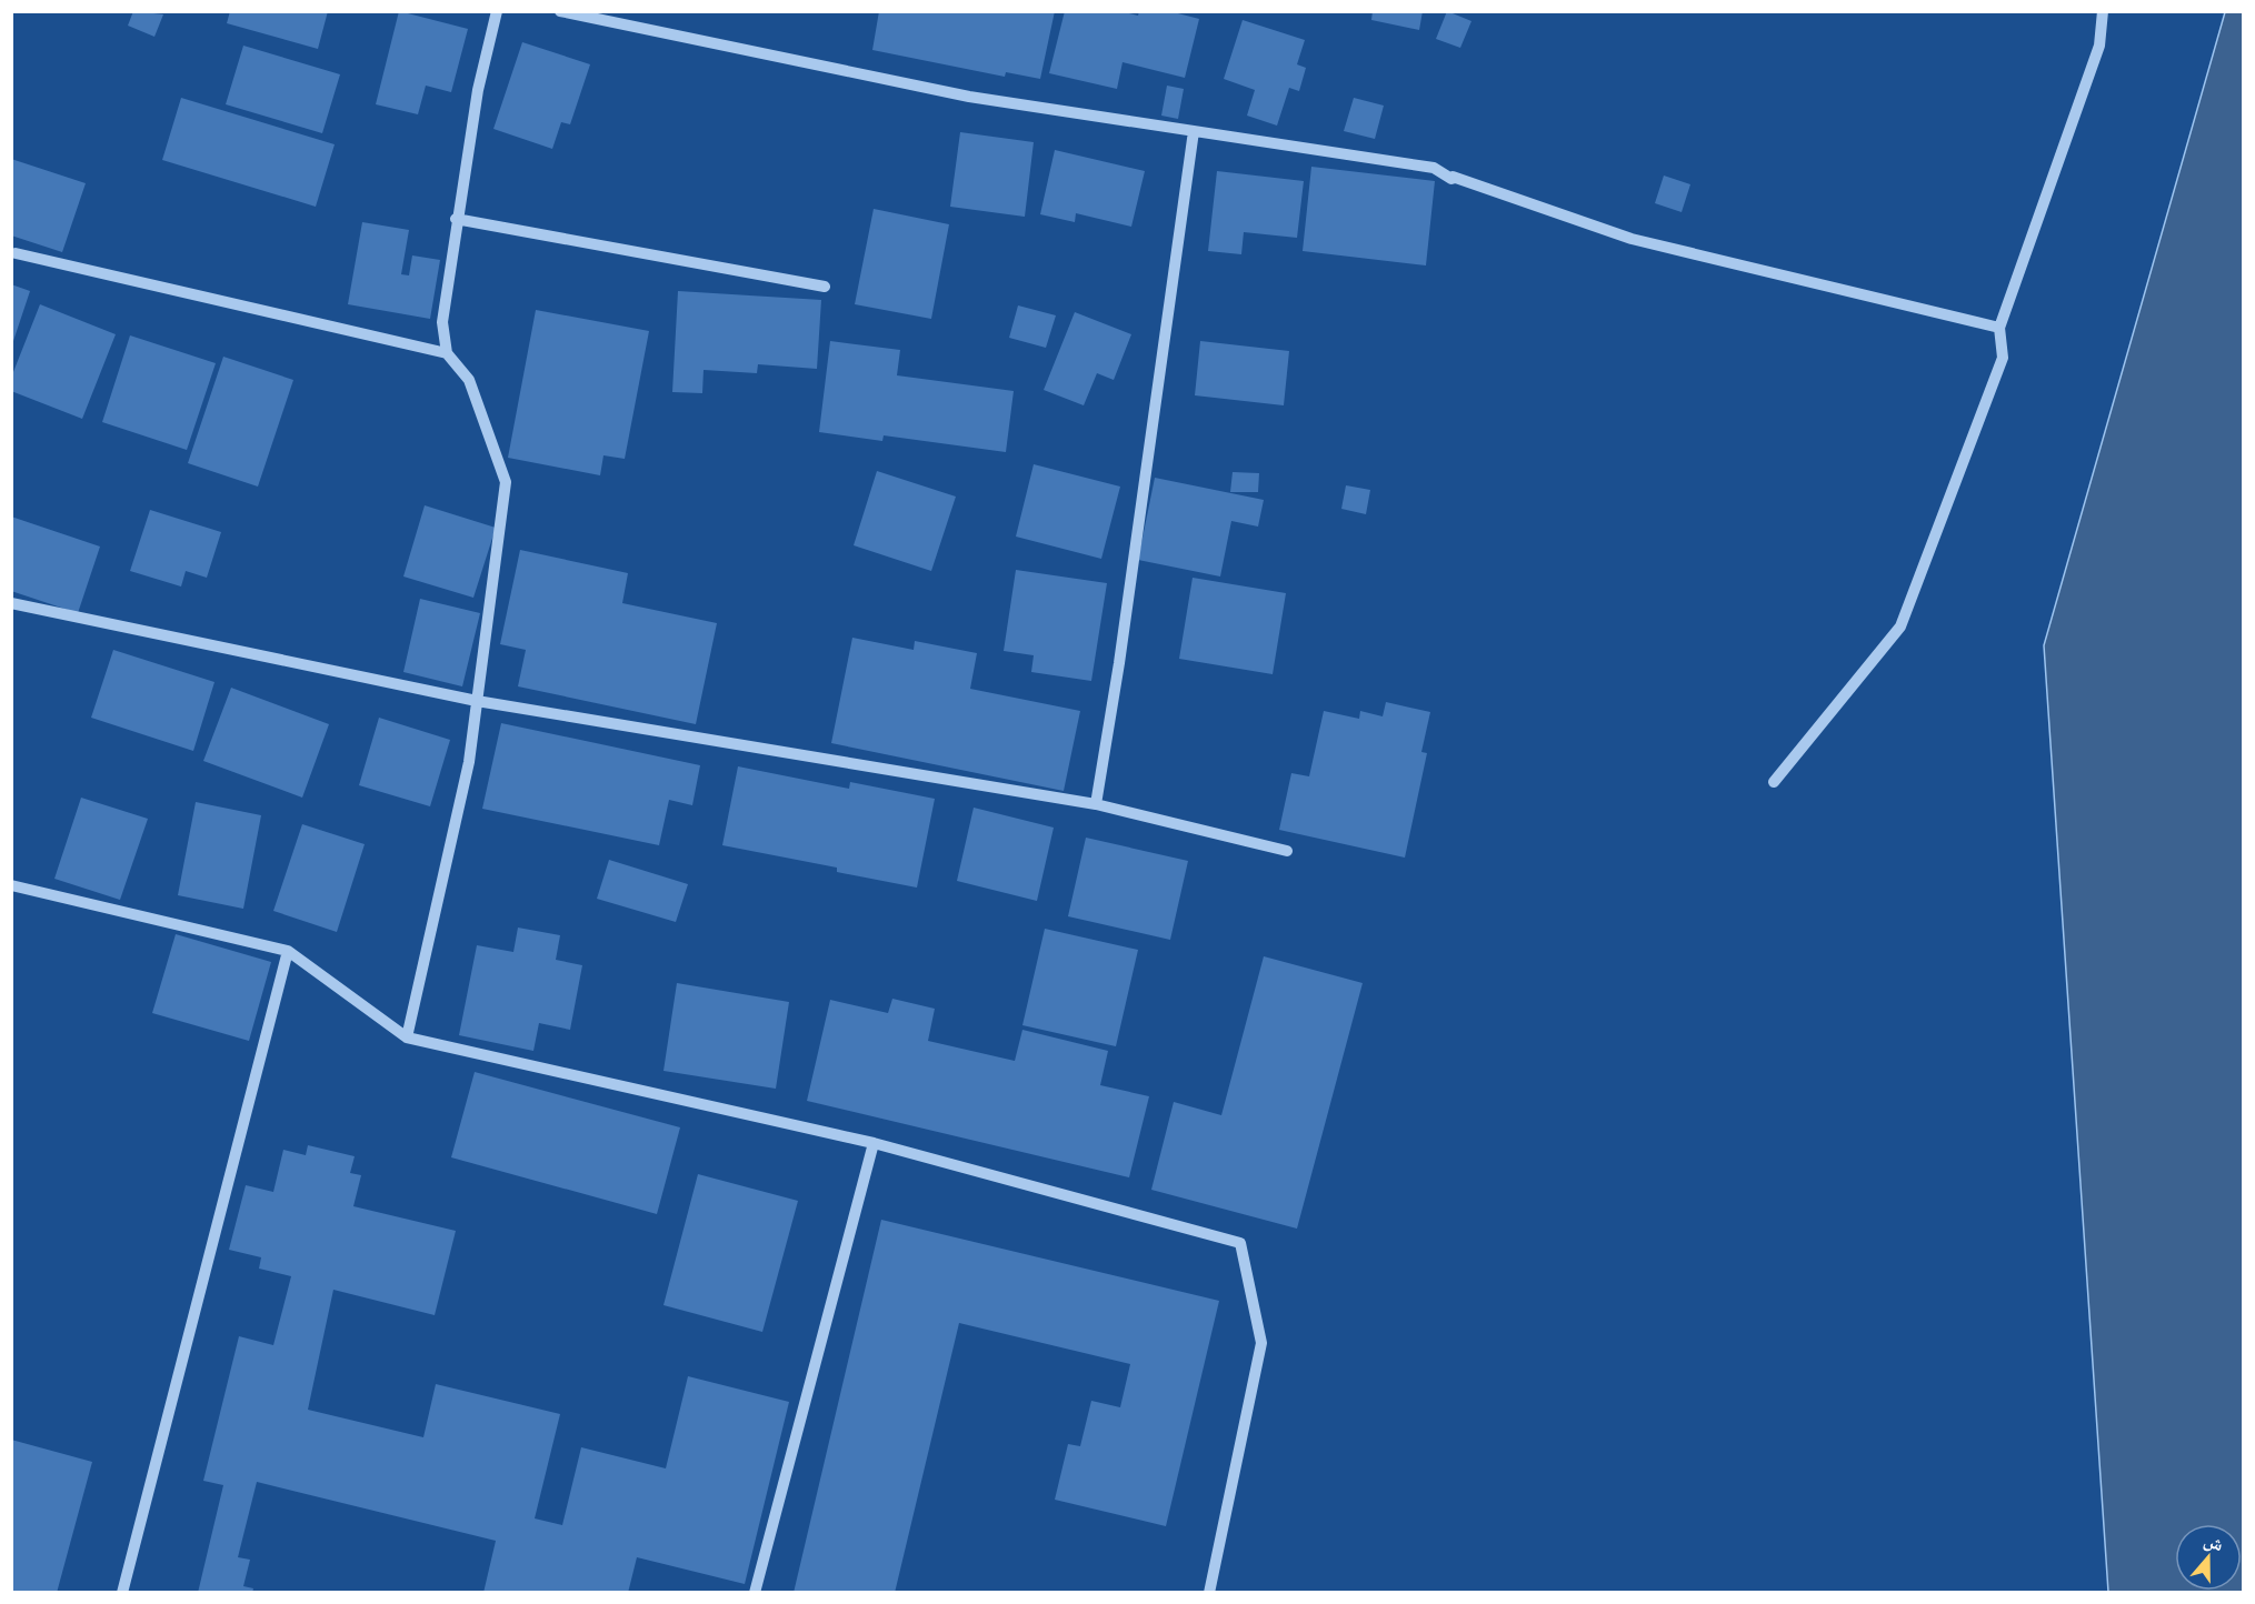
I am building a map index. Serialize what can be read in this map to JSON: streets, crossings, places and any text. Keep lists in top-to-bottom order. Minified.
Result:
{"north":"top"}
